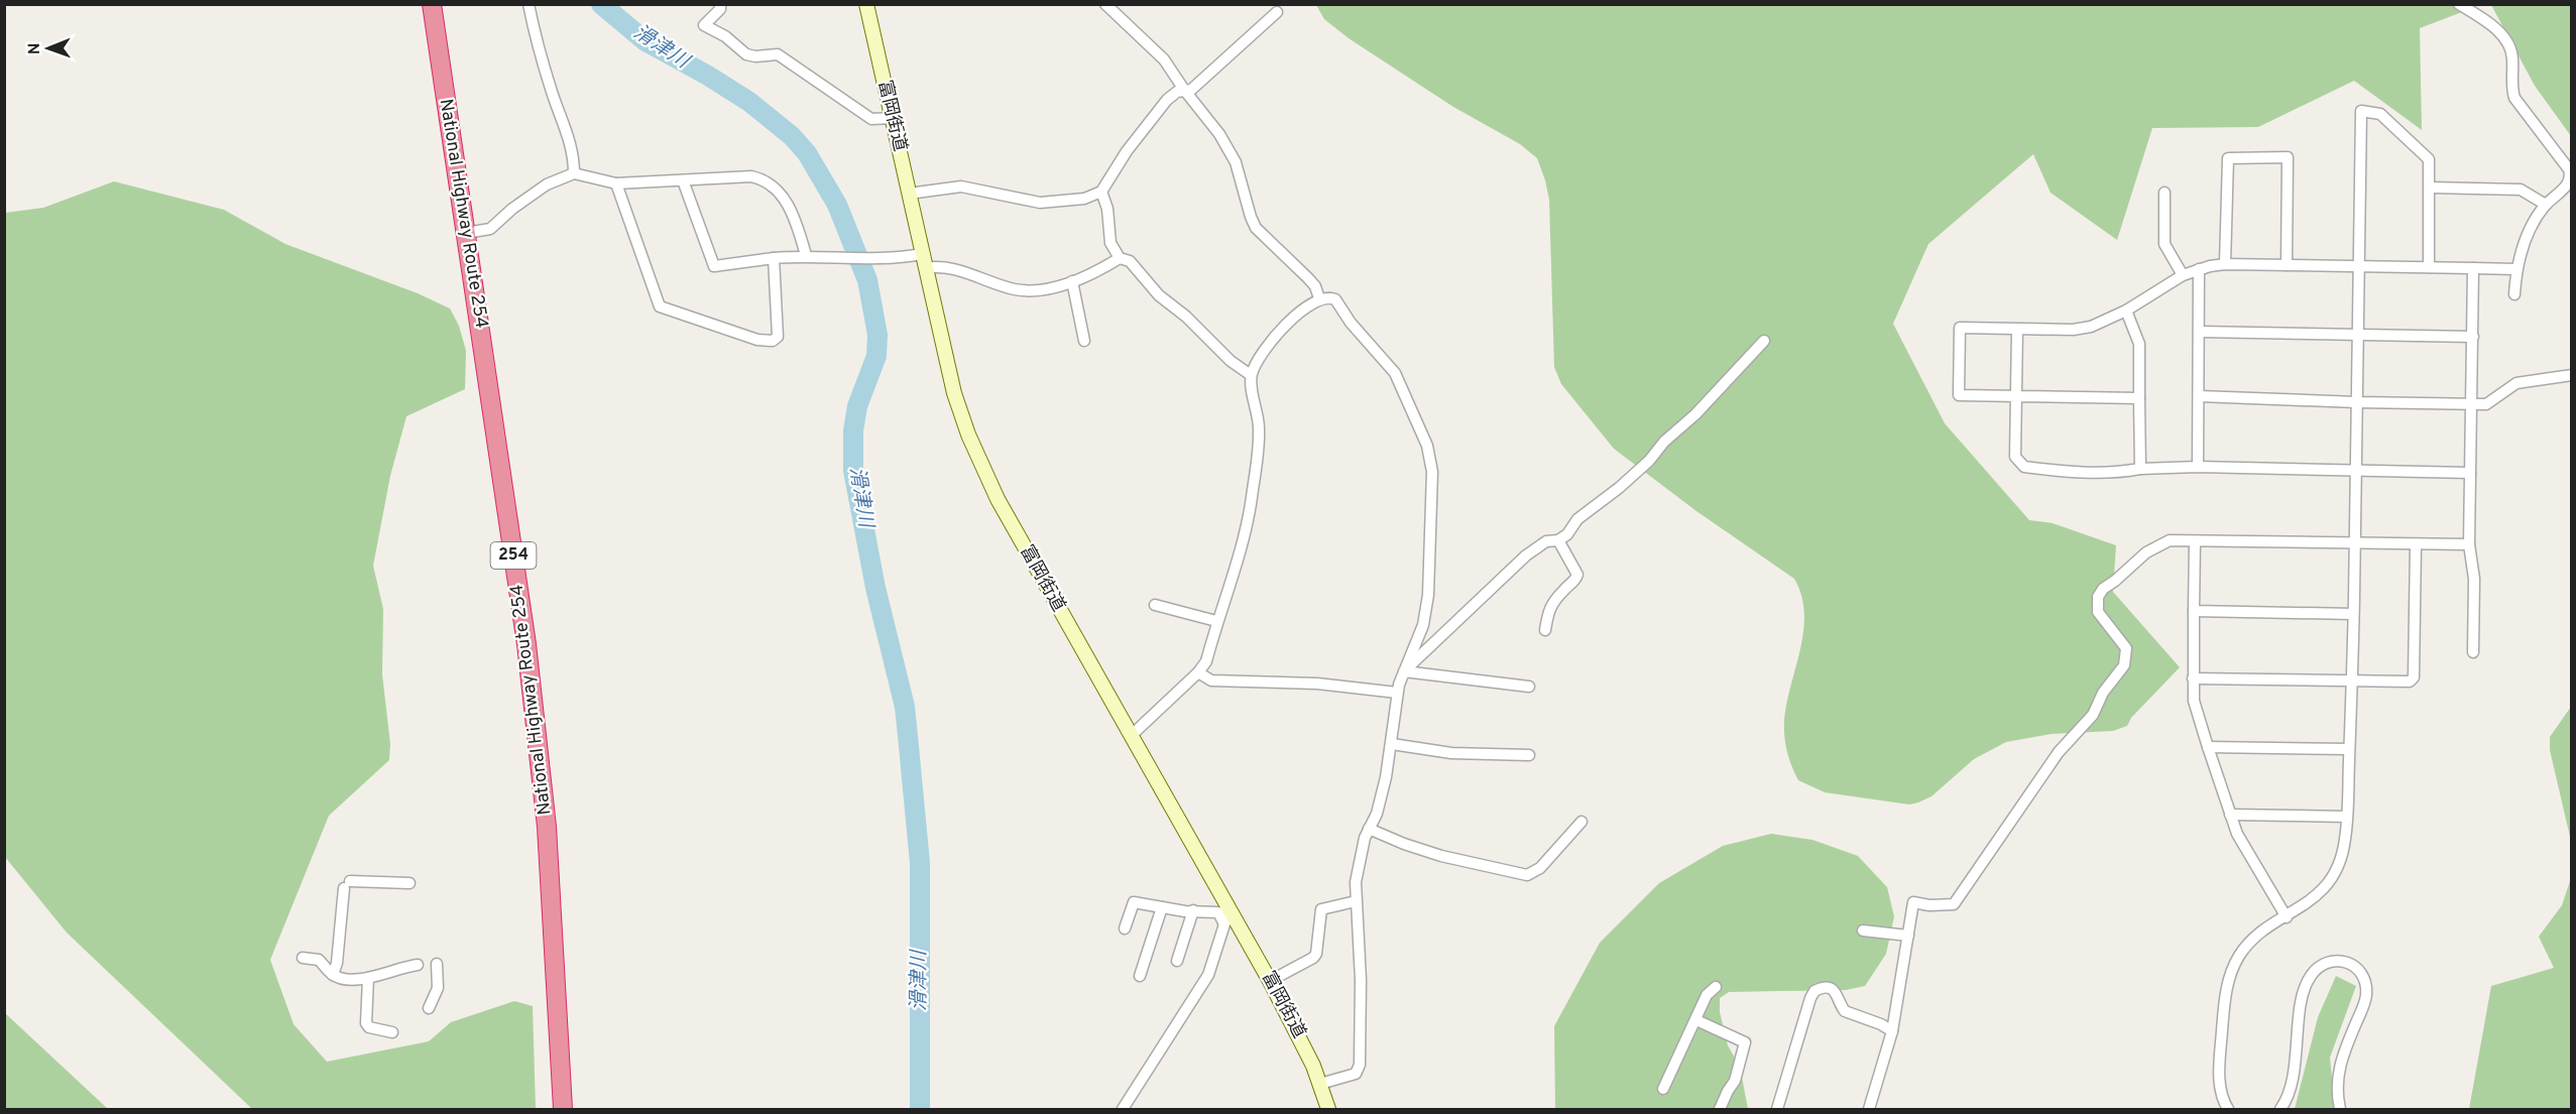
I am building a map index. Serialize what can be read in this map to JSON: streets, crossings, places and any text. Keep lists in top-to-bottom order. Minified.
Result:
{"streets":{"highway":["National Highway Route 254","254"],"street":["富岡街道"]},"water":["滑津川"],"north":"left"}
